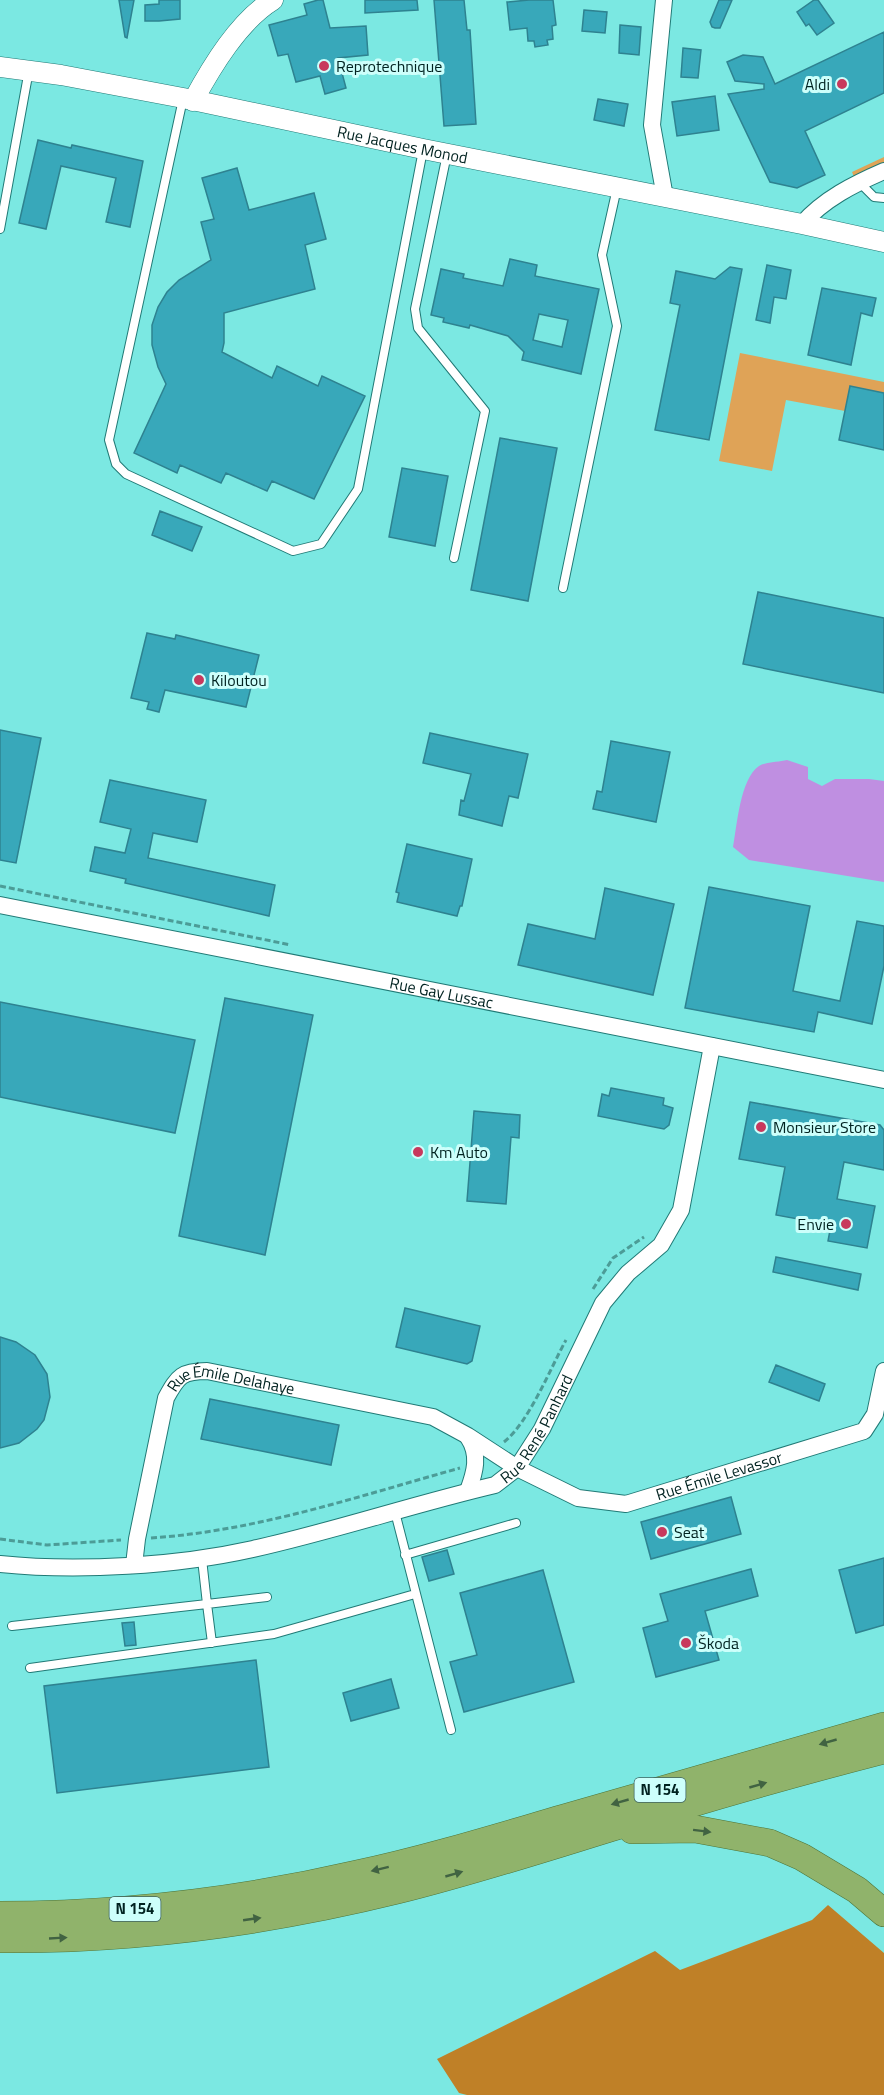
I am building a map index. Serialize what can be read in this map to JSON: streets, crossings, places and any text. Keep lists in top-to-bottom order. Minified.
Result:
{"streets":{"highway":["N 154"],"street":["Rue Jacques Monod","Rue Gay Lussac","Rue Émile Delahaye","Rue René Panhard","Rue Émile Levassor"]},"crossings":[["Rue Gay Lussac","Rue René Panhard"],["Rue Émile Delahaye","Rue René Panhard"],["Rue Émile Delahaye","Rue Émile Levassor"],["Rue René Panhard","Rue Émile Levassor"]],"places":["Reprotechnique","Aldi","Kiloutou","Monsieur Store","Km Auto","Envie","Seat","Škoda"]}
